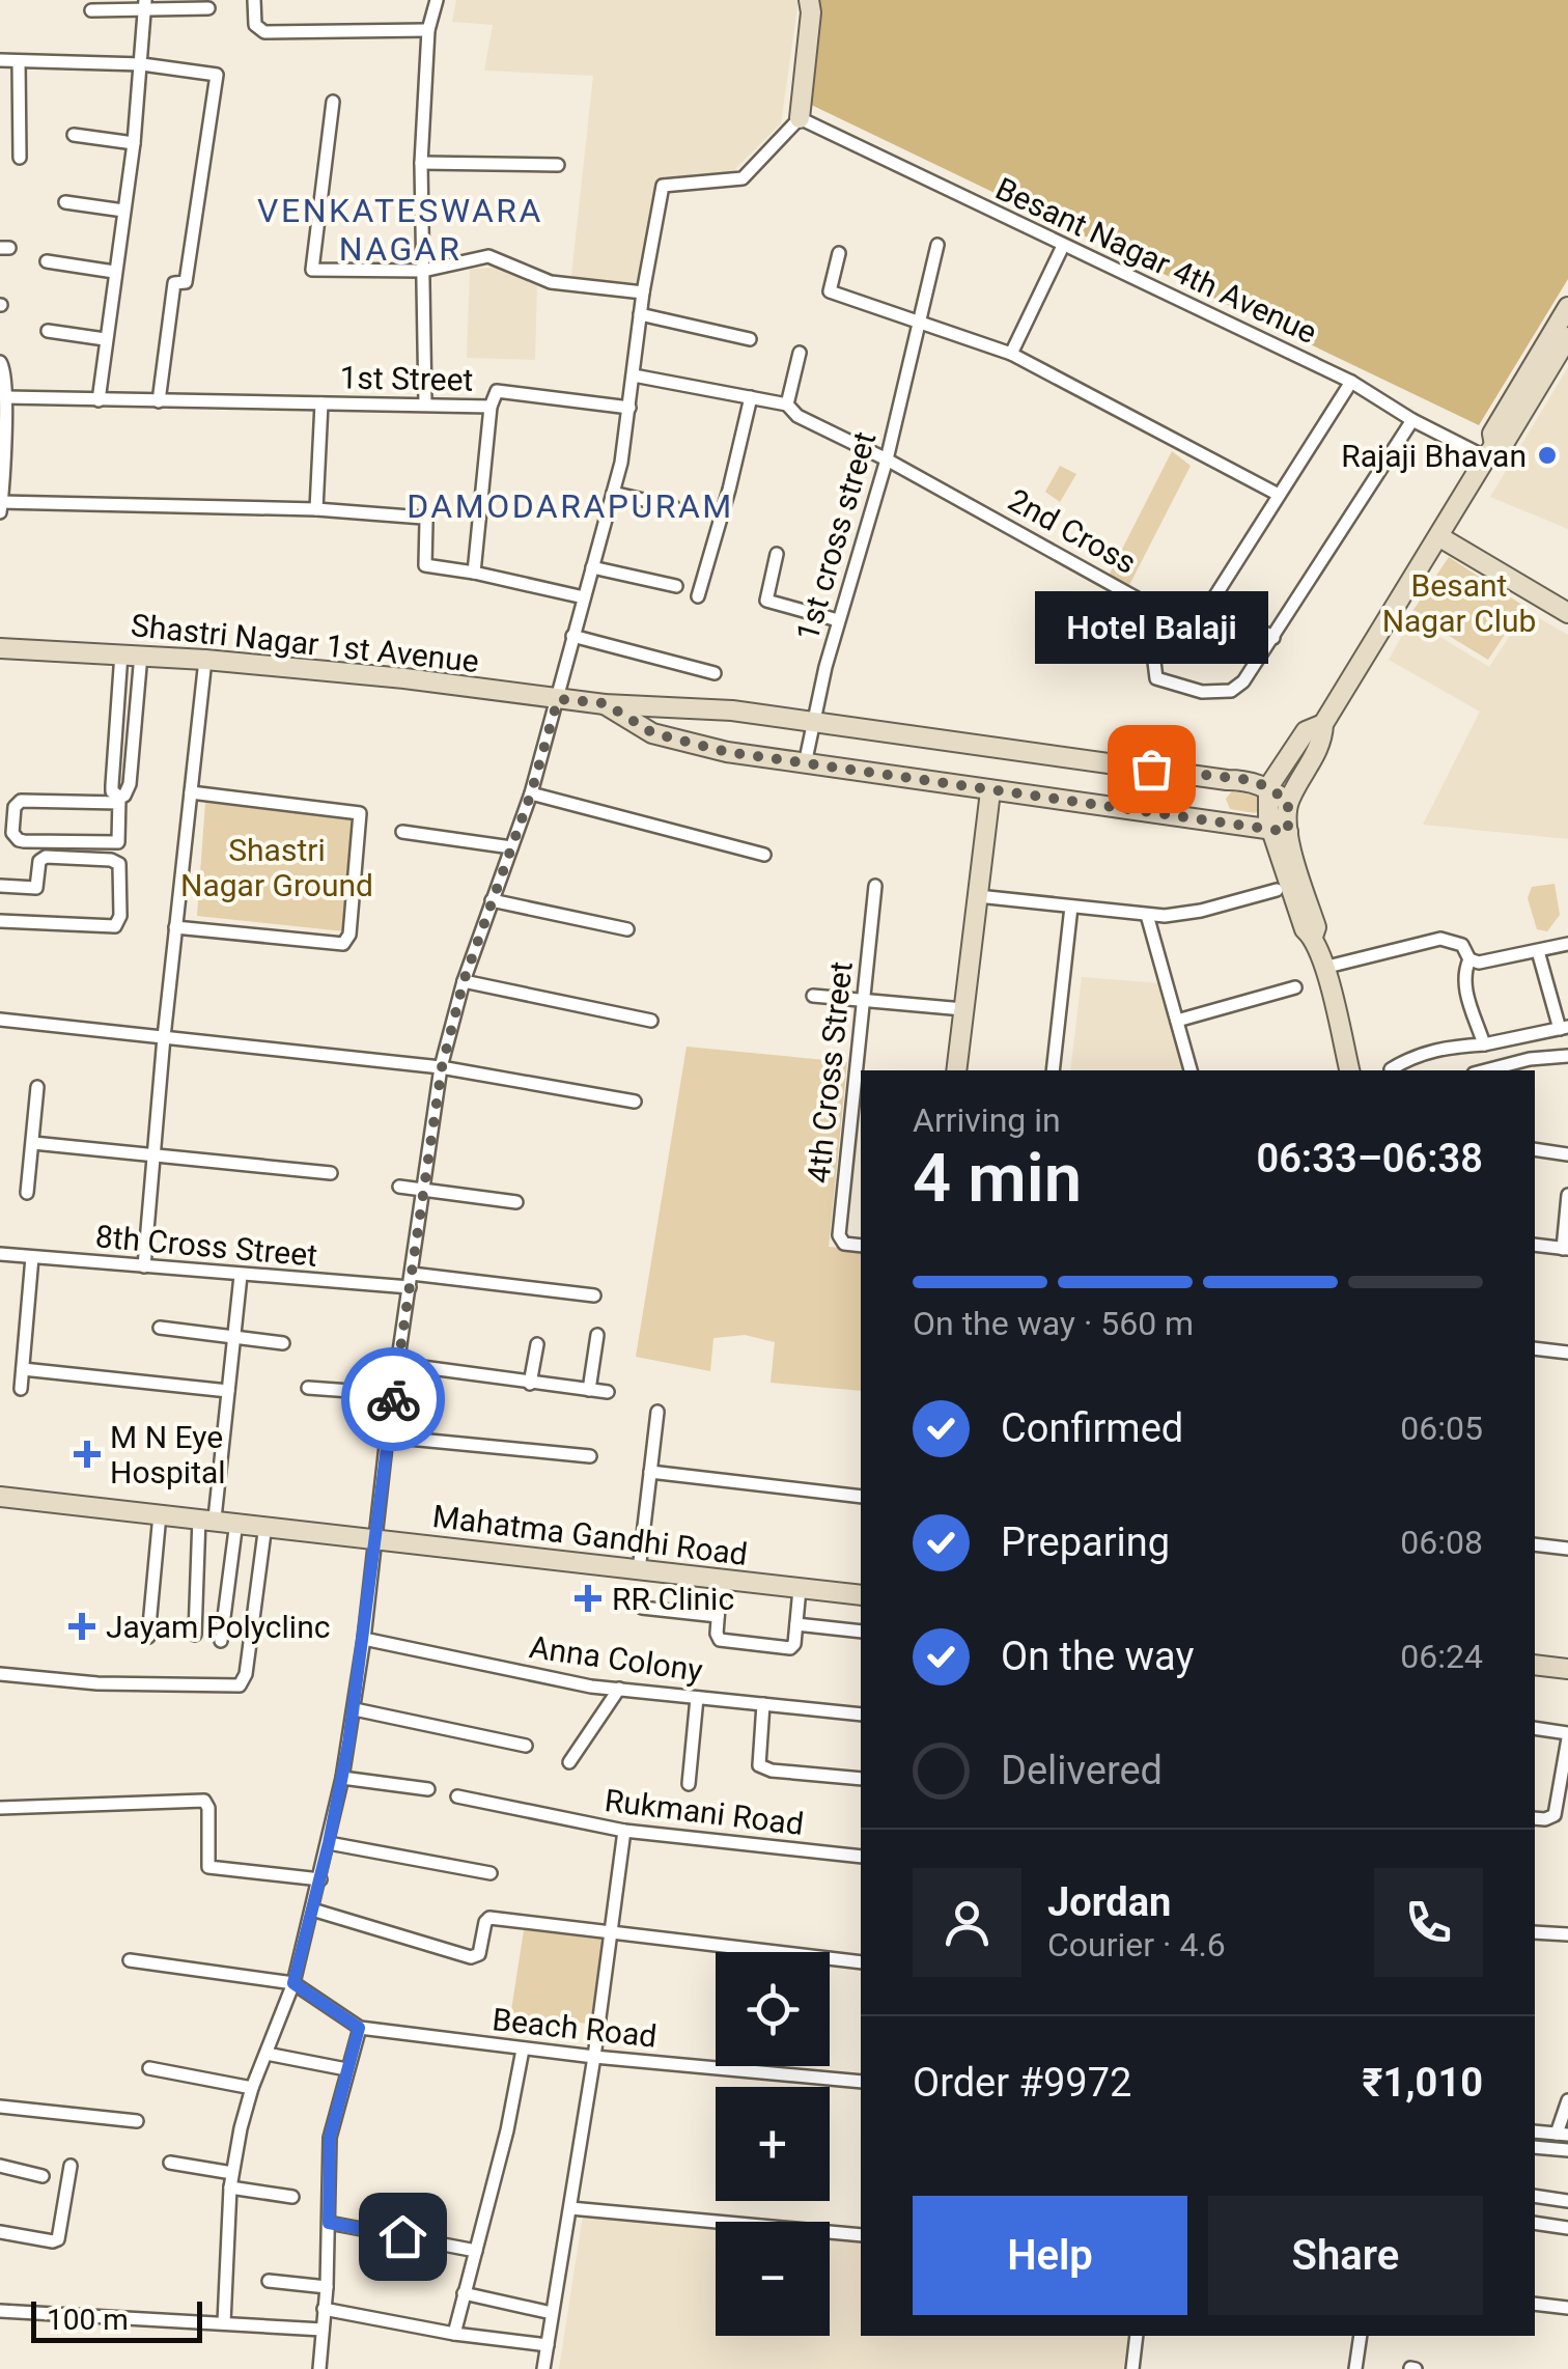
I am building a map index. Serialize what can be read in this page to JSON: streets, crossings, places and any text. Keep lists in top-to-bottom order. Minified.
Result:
{"streets":{"street":["Besant Nagar 4th Avenue","1st Street","2nd Cross","1st cross street","Shastri Nagar 1st Avenue","4th Cross Street","8th Cross Street","Mahatma Gandhi Road","Anna Colony","Rukmani Road","Beach Road"]},"crossings":[["2nd Cross","1st cross street"],["1st cross street","Shastri Nagar 1st Avenue"]],"districts":["VENKATESWARA NAGAR","DAMODARAPURAM"],"parks":["Besant Nagar Club","Shastri Nagar Ground"],"places":{"other":["Rajaji Bhavan","Hotel Balaji"],"health":["M N Eye Hospital","RR Clinic","Jayam Polyclinc"]},"scale_bar":"100 m","page":{"bubble":"Hotel Balaji","heading":["4 min","Arriving in","06:33–06:38"],"panel":["Jordan","Courier · 4.6","Order #9972","₹1,010"],"bar":"On the way · 560 m","list":[["Confirmed","06:05"],["Preparing","06:08"],["On the way","06:24"],"Delivered"],"map_buttons":["+","−"],"buttons":["Help","Share"],"scale":"100 m"}}
